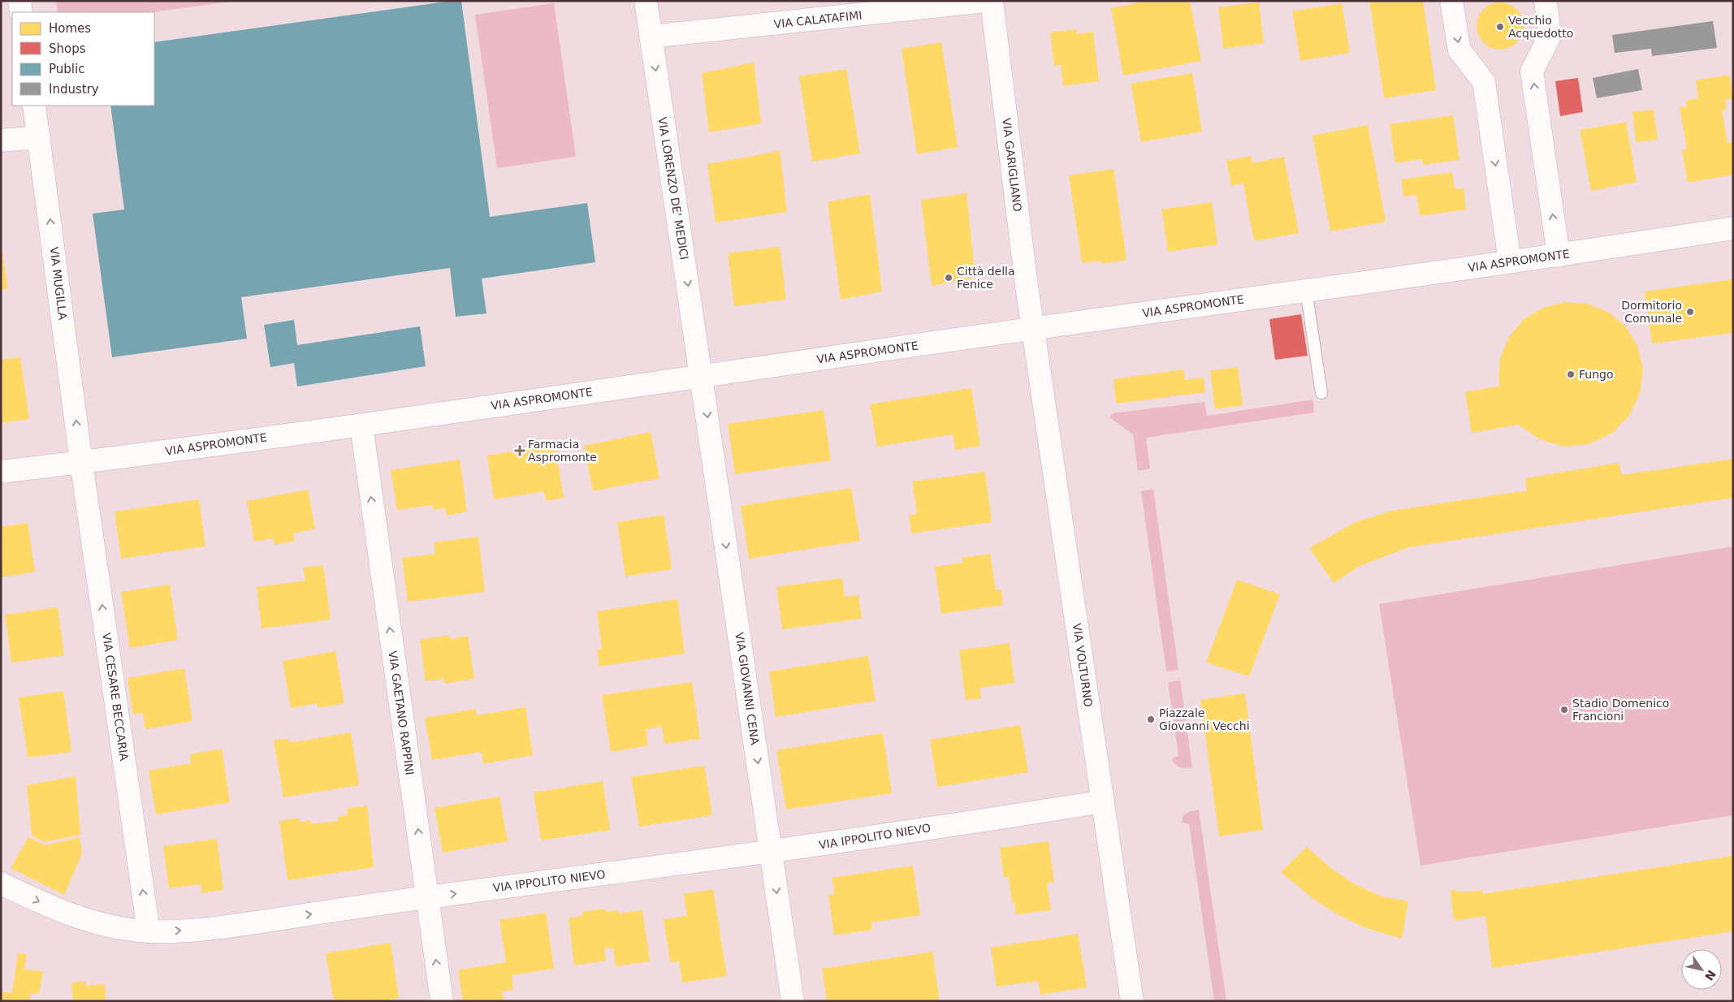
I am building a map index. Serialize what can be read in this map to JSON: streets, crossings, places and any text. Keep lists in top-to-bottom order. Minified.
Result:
{"streets":{"street":["VIA CALATAFIMI","VIA GARIGLIANO","VIA LORENZO DE' MEDICI","VIA ASPROMONTE","VIA MUGILLA","VIA VOLTURNO","VIA GIOVANNI CENA","VIA CESARE BECCARIA","VIA GAETANO RAPPINI","VIA IPPOLITO NIEVO"]},"crossings":[["VIA CALATAFIMI","VIA LORENZO DE' MEDICI"],["VIA GARIGLIANO","VIA ASPROMONTE"],["VIA GARIGLIANO","VIA VOLTURNO"],["VIA LORENZO DE' MEDICI","VIA ASPROMONTE"],["VIA LORENZO DE' MEDICI","VIA GIOVANNI CENA"],["VIA ASPROMONTE","VIA MUGILLA"],["VIA ASPROMONTE","VIA VOLTURNO"],["VIA ASPROMONTE","VIA GIOVANNI CENA"],["VIA ASPROMONTE","VIA CESARE BECCARIA"],["VIA ASPROMONTE","VIA GAETANO RAPPINI"],["VIA MUGILLA","VIA CESARE BECCARIA"],["VIA VOLTURNO","VIA IPPOLITO NIEVO"],["VIA GIOVANNI CENA","VIA IPPOLITO NIEVO"],["VIA CESARE BECCARIA","VIA IPPOLITO NIEVO"],["VIA GAETANO RAPPINI","VIA IPPOLITO NIEVO"]],"one_way":["VIA LORENZO DE' MEDICI","VIA MUGILLA","VIA GIOVANNI CENA","VIA CESARE BECCARIA","VIA GAETANO RAPPINI","VIA IPPOLITO NIEVO"],"places":{"other":["Vecchio Acquedotto","Città della Fenice","Dormitorio Comunale","Fungo","Stadio Domenico Francioni","Piazzale Giovanni Vecchi"],"health":["Farmacia Aspromonte"]},"legend":["Homes","Shops","Public","Industry"],"north":"bottom right"}
